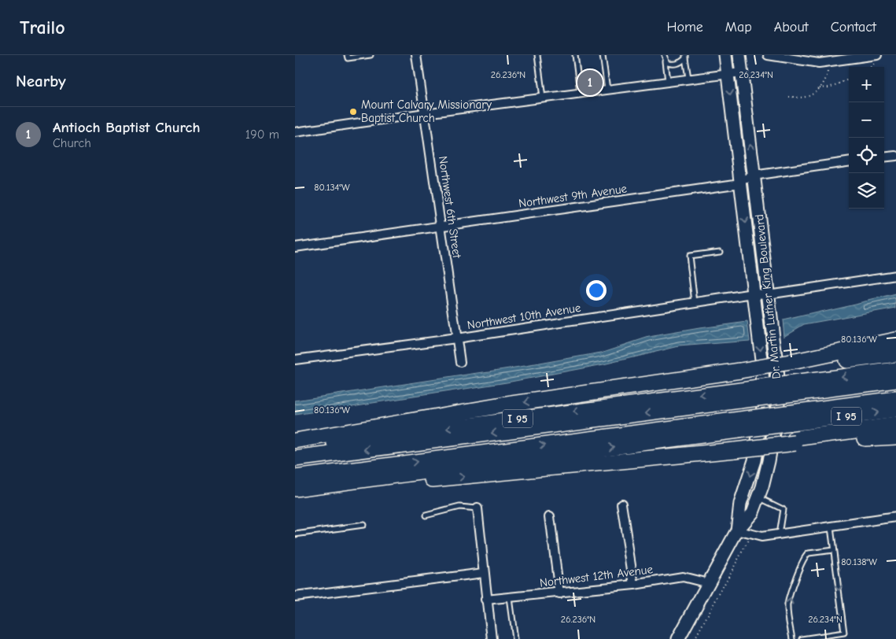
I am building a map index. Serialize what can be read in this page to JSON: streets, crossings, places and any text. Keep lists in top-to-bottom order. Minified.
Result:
{"streets":{"highway":["I 95"],"main road":["Dr. Martin Luther King Boulevard"],"street":["Northwest 9th Avenue","Northwest 6th Street","Northwest 10th Avenue","Northwest 12th Avenue"]},"crossings":[["Northwest 9th Avenue","Northwest 6th Street"],["Northwest 9th Avenue","Dr. Martin Luther King Boulevard"],["Northwest 6th Street","Northwest 10th Avenue"],["Dr. Martin Luther King Boulevard","Northwest 10th Avenue"],["Dr. Martin Luther King Boulevard","Northwest 12th Avenue"]],"places":["Mount Calvary Missionary Baptist Church"],"page":{"header":"Trailo","nav":["Home","Map","About","Contact"],"heading":"Nearby","map_buttons":["+","−"],"pins":"1","list":[{"mark":"1","name":"Antioch Baptist Church","note":"Church","value":"190 m"}]},"coordinates":["26.236°N","26.234°N","80.134°W","80.136°W","80.138°W"]}
